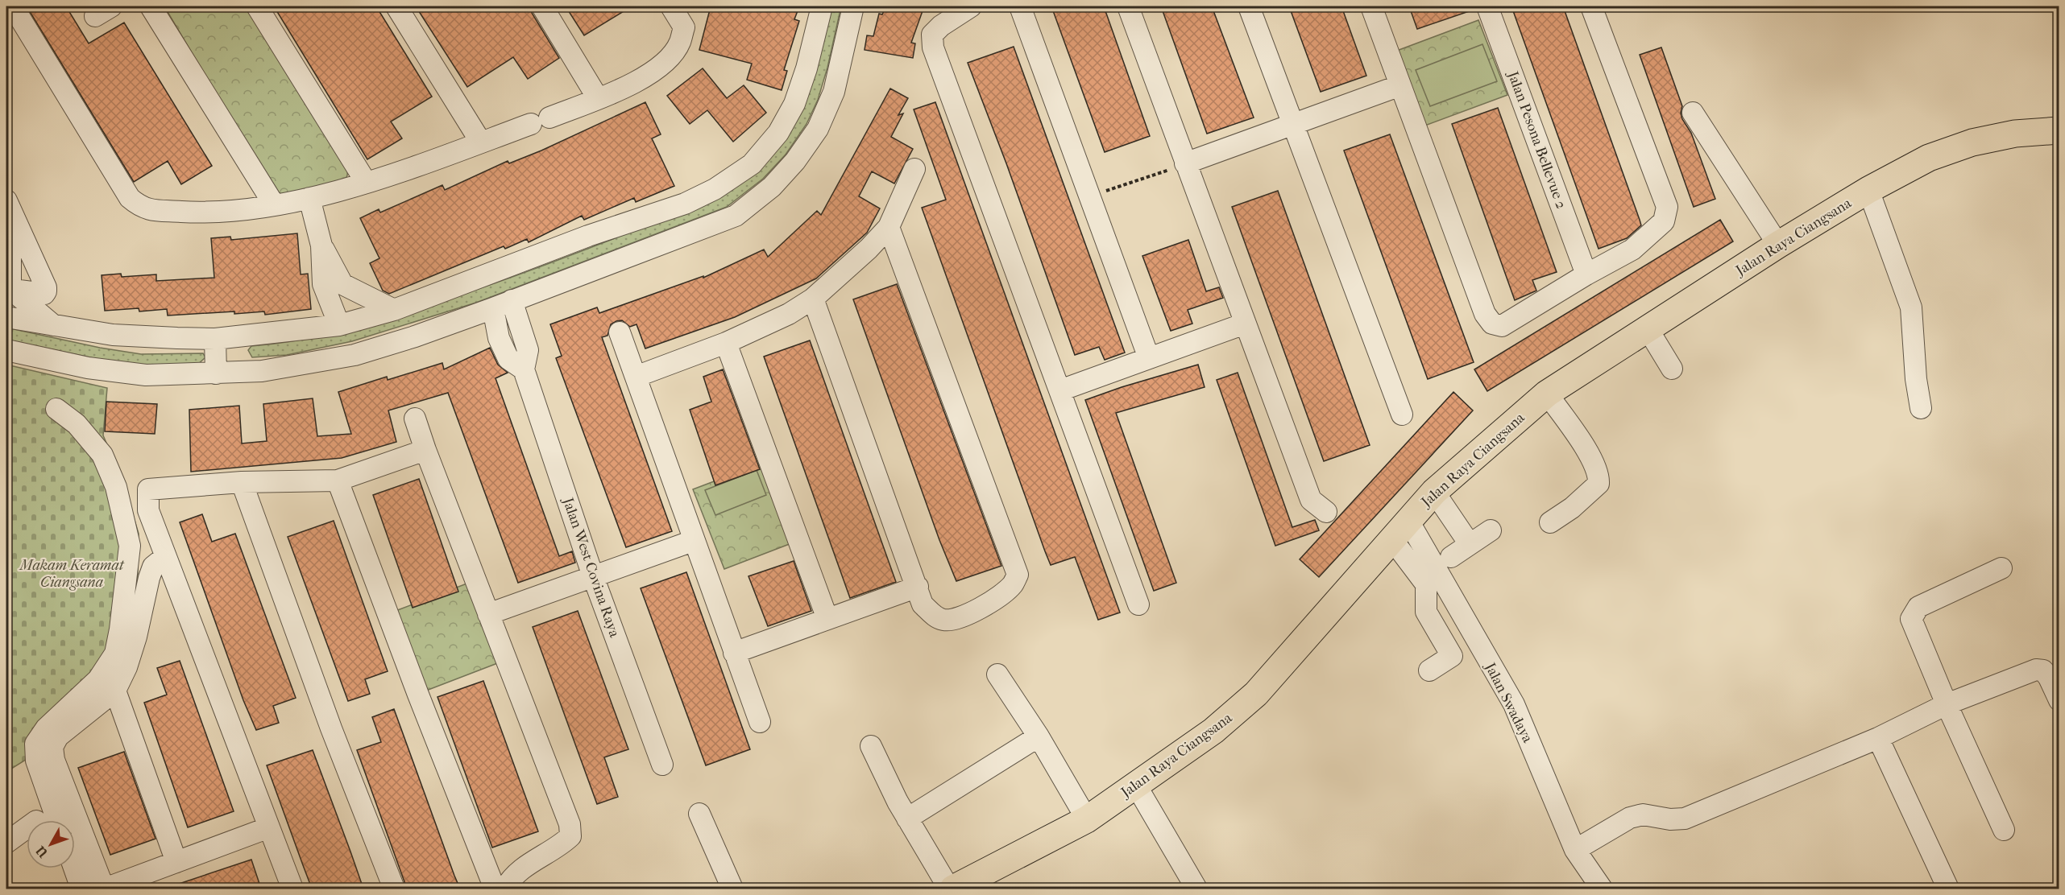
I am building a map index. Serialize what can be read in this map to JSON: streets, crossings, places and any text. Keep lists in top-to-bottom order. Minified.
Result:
{"streets":{"main road":["Jalan Raya Ciangsana"],"street":["Jalan Pesona Bellevue 2","Jalan West Covina Raya","Jalan Swadaya"]},"crossings":[["Jalan Raya Ciangsana","Jalan Swadaya"]],"parks":["Makam Keramat Ciangsana"],"north":"bottom left"}
